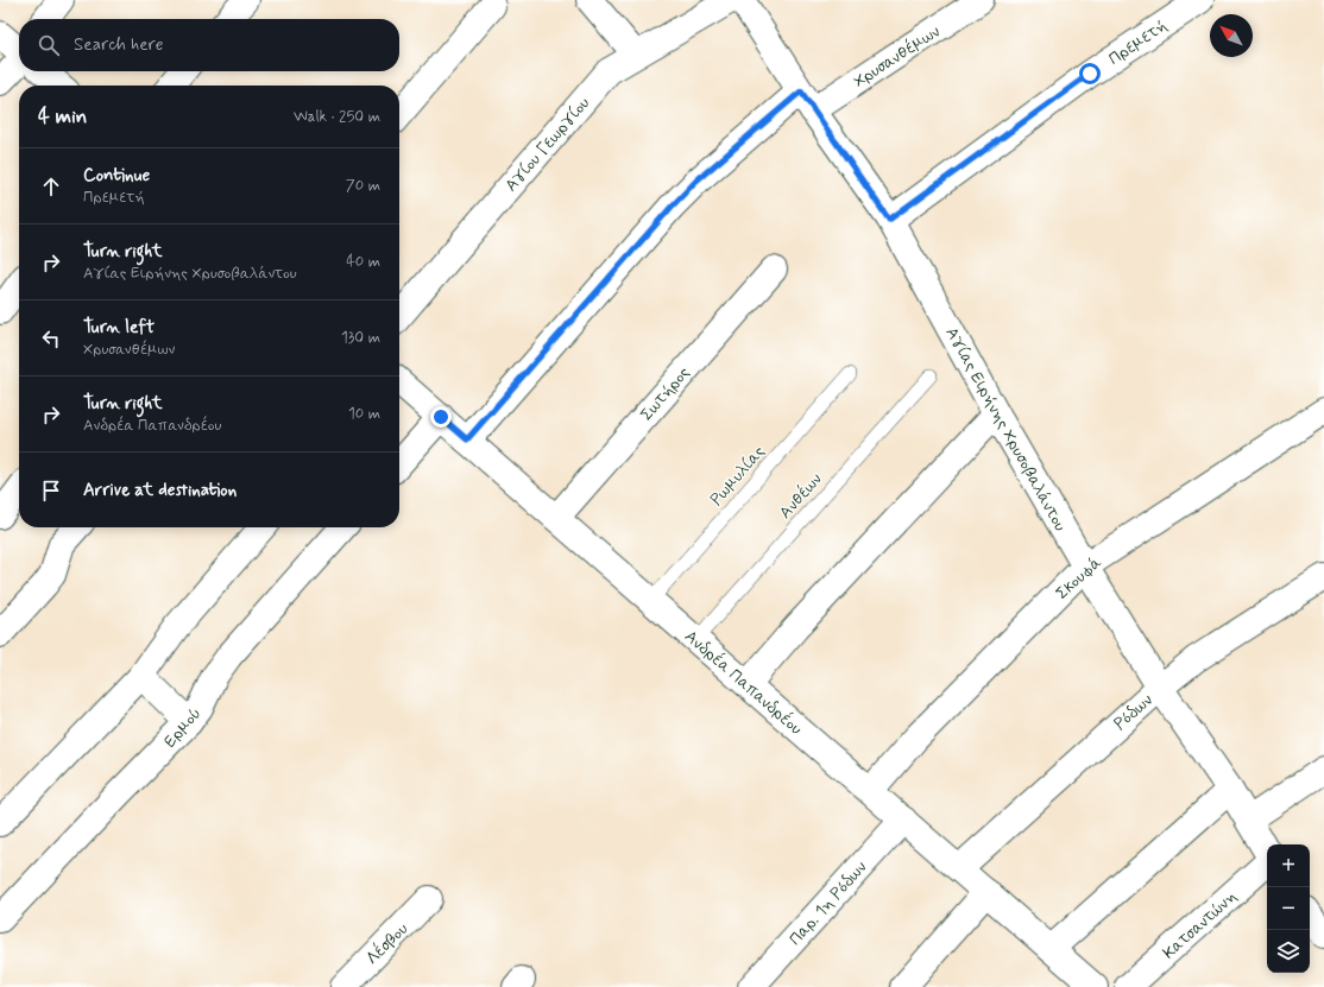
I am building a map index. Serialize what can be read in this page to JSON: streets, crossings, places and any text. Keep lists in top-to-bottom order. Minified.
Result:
{"streets":{"street":["Πρεμετή","Χρυσανθέμων","Αγίου Γεωργίου","Σωτήρος","Αγίας Ειρήνης Χρυσοβαλάντου","Σκουφά","Ανδρέα Παπανδρέου","Ρόδων","Ερμού","Παρ. 1η Ρόδων","Κατσαντώνη","Λέσβου"],"lane":["Ρωμυλίας","Ανθέων"]},"crossings":[["Πρεμετή","Αγίας Ειρήνης Χρυσοβαλάντου"],["Χρυσανθέμων","Αγίας Ειρήνης Χρυσοβαλάντου"],["Χρυσανθέμων","Ανδρέα Παπανδρέου"],["Σωτήρος","Ανδρέα Παπανδρέου"],["Αγίας Ειρήνης Χρυσοβαλάντου","Σκουφά"],["Αγίας Ειρήνης Χρυσοβαλάντου","Ρόδων"],["Ρωμυλίας","Ανδρέα Παπανδρέου"],["Ανθέων","Ανδρέα Παπανδρέου"],["Σκουφά","Ανδρέα Παπανδρέου"],["Ανδρέα Παπανδρέου","Ρόδων"],["Ανδρέα Παπανδρέου","Παρ. 1η Ρόδων"]],"north":"top left","page":{"search":"Search here","heading":["4 min","Walk · 250 m"],"list":[["Continue","Πρεμετή","70 m"],["Turn right","Αγίας Ειρήνης Χρυσοβαλάντου","40 m"],["Turn left","Χρυσανθέμων","130 m"],["Turn right","Ανδρέα Παπανδρέου","10 m"],"Arrive at destination"],"map_buttons":["+","−"]}}
